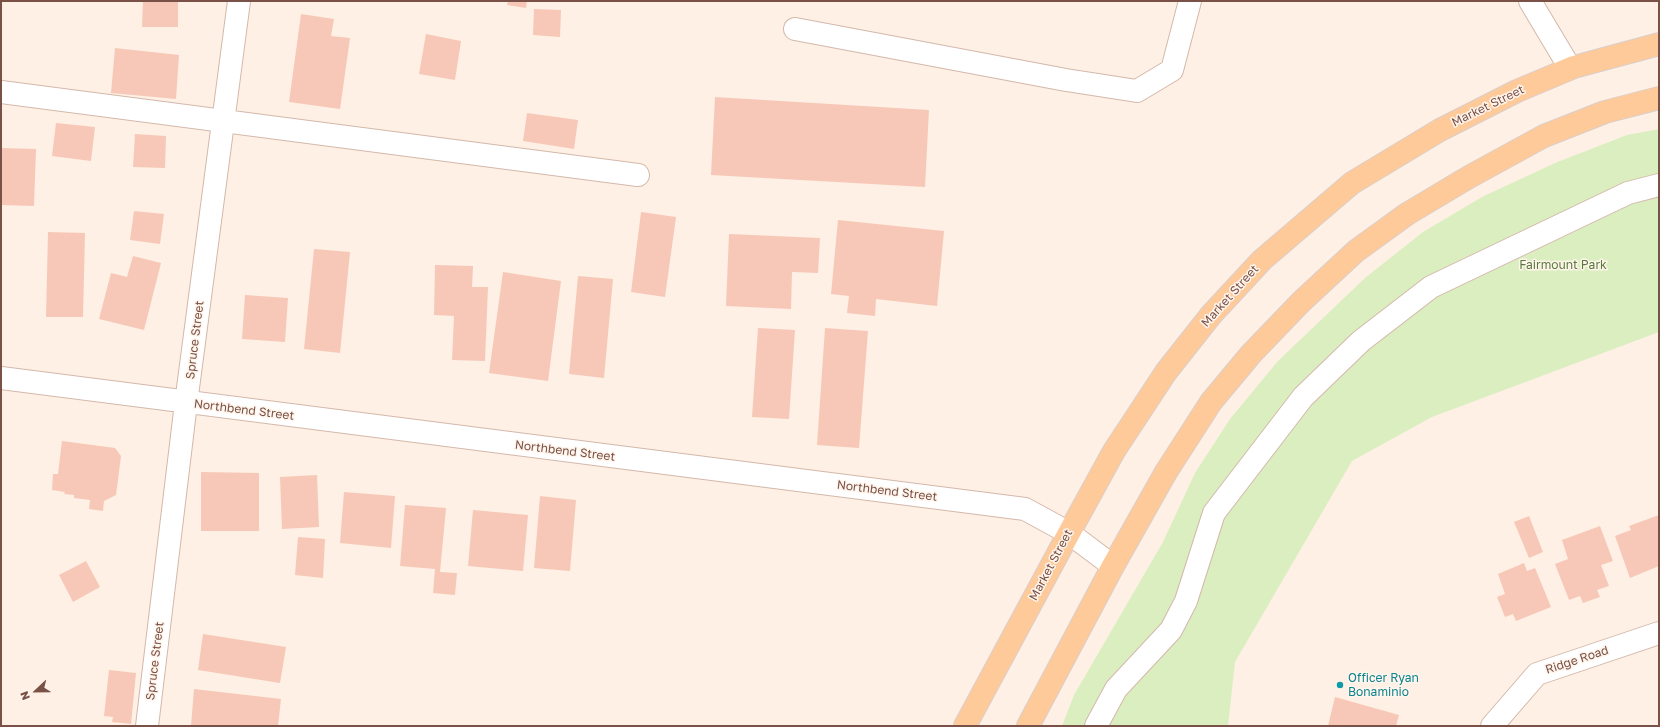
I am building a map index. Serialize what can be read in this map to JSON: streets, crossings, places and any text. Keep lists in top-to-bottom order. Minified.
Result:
{"streets":{"main road":["Market Street"],"street":["Spruce Street","Northbend Street","Ridge Road"]},"crossings":[["Market Street","Northbend Street"],["Spruce Street","Northbend Street"]],"parks":["Fairmount Park"],"places":["Officer Ryan Bonaminio"],"north":"left"}
